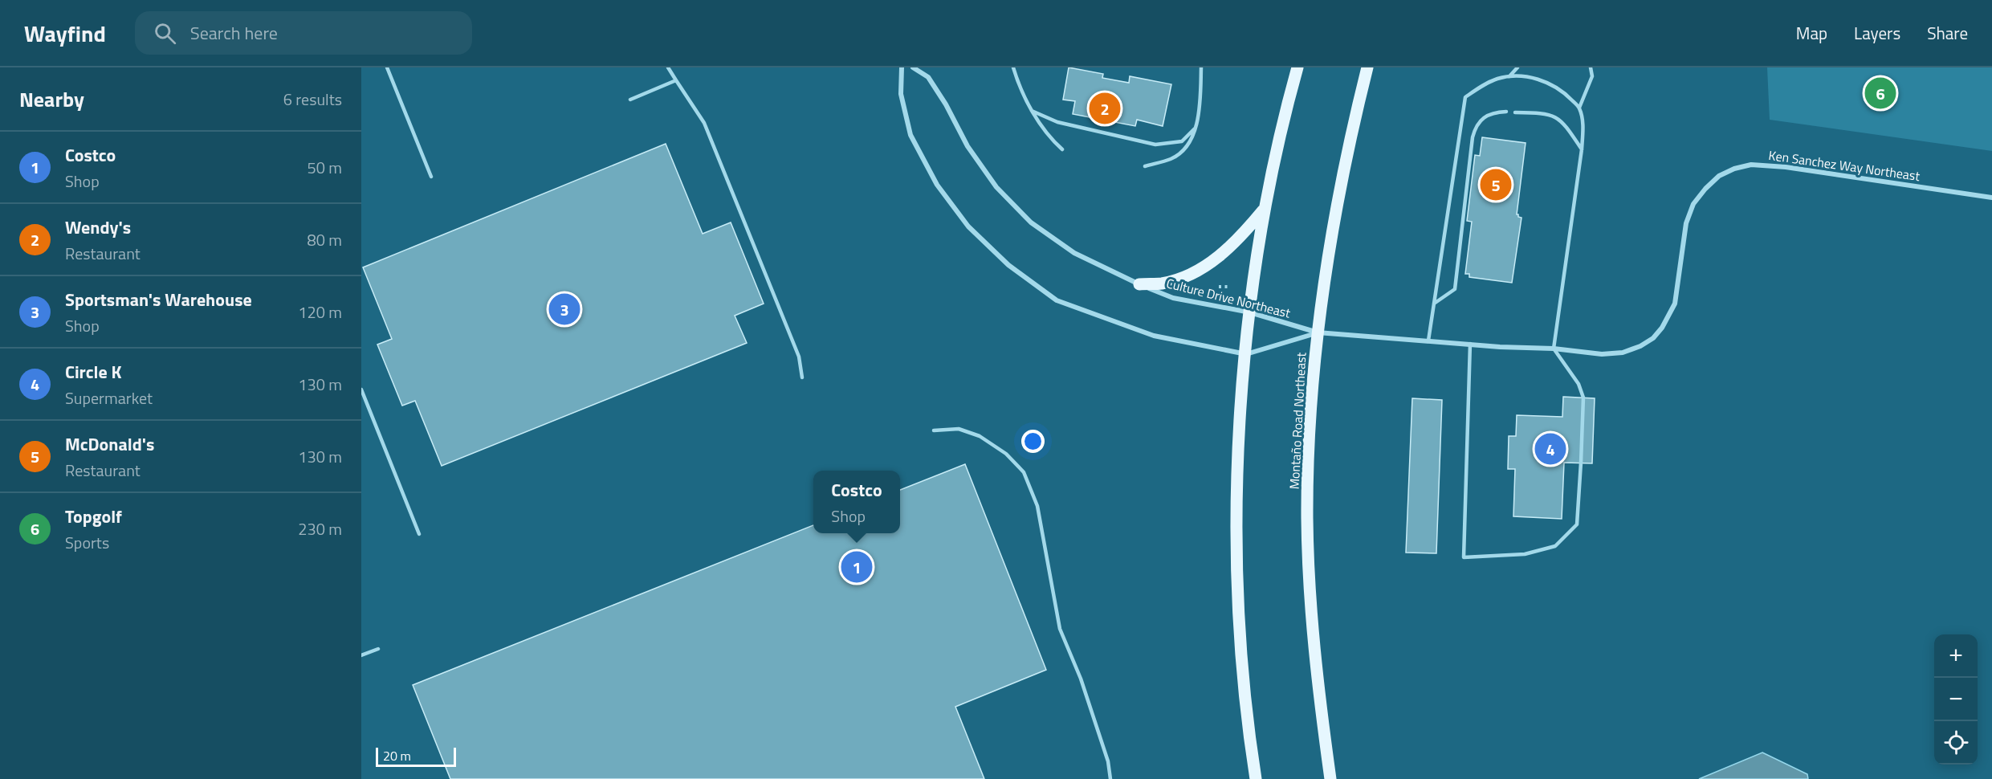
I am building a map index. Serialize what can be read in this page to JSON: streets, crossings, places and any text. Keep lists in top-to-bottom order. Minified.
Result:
{"streets":{"main road":["Montaño Road Northeast"],"street":["Ken Sanchez Way Northeast","Culture Drive Northeast"]},"crossings":[["Ken Sanchez Way Northeast","Culture Drive Northeast"],["Culture Drive Northeast","Montaño Road Northeast"]],"scale_bar":"20 m","page":{"header":"Wayfind","search":"Search here","nav":["Map","Layers","Share"],"heading":["Nearby","6 results"],"pins":["6","2","5","3","4","1"],"list":[{"mark":"1","name":"Costco","note":"Shop","value":"50 m"},{"mark":"2","name":"Wendy's","note":"Restaurant","value":"80 m"},{"mark":"3","name":"Sportsman's Warehouse","note":"Shop","value":"120 m"},{"mark":"4","name":"Circle K","note":"Supermarket","value":"130 m"},{"mark":"5","name":"McDonald's","note":"Restaurant","value":"130 m"},{"mark":"6","name":"Topgolf","note":"Sports","value":"230 m"}],"popup":["Costco","Shop"],"map_buttons":["+","−"],"scale":"20 m"}}
